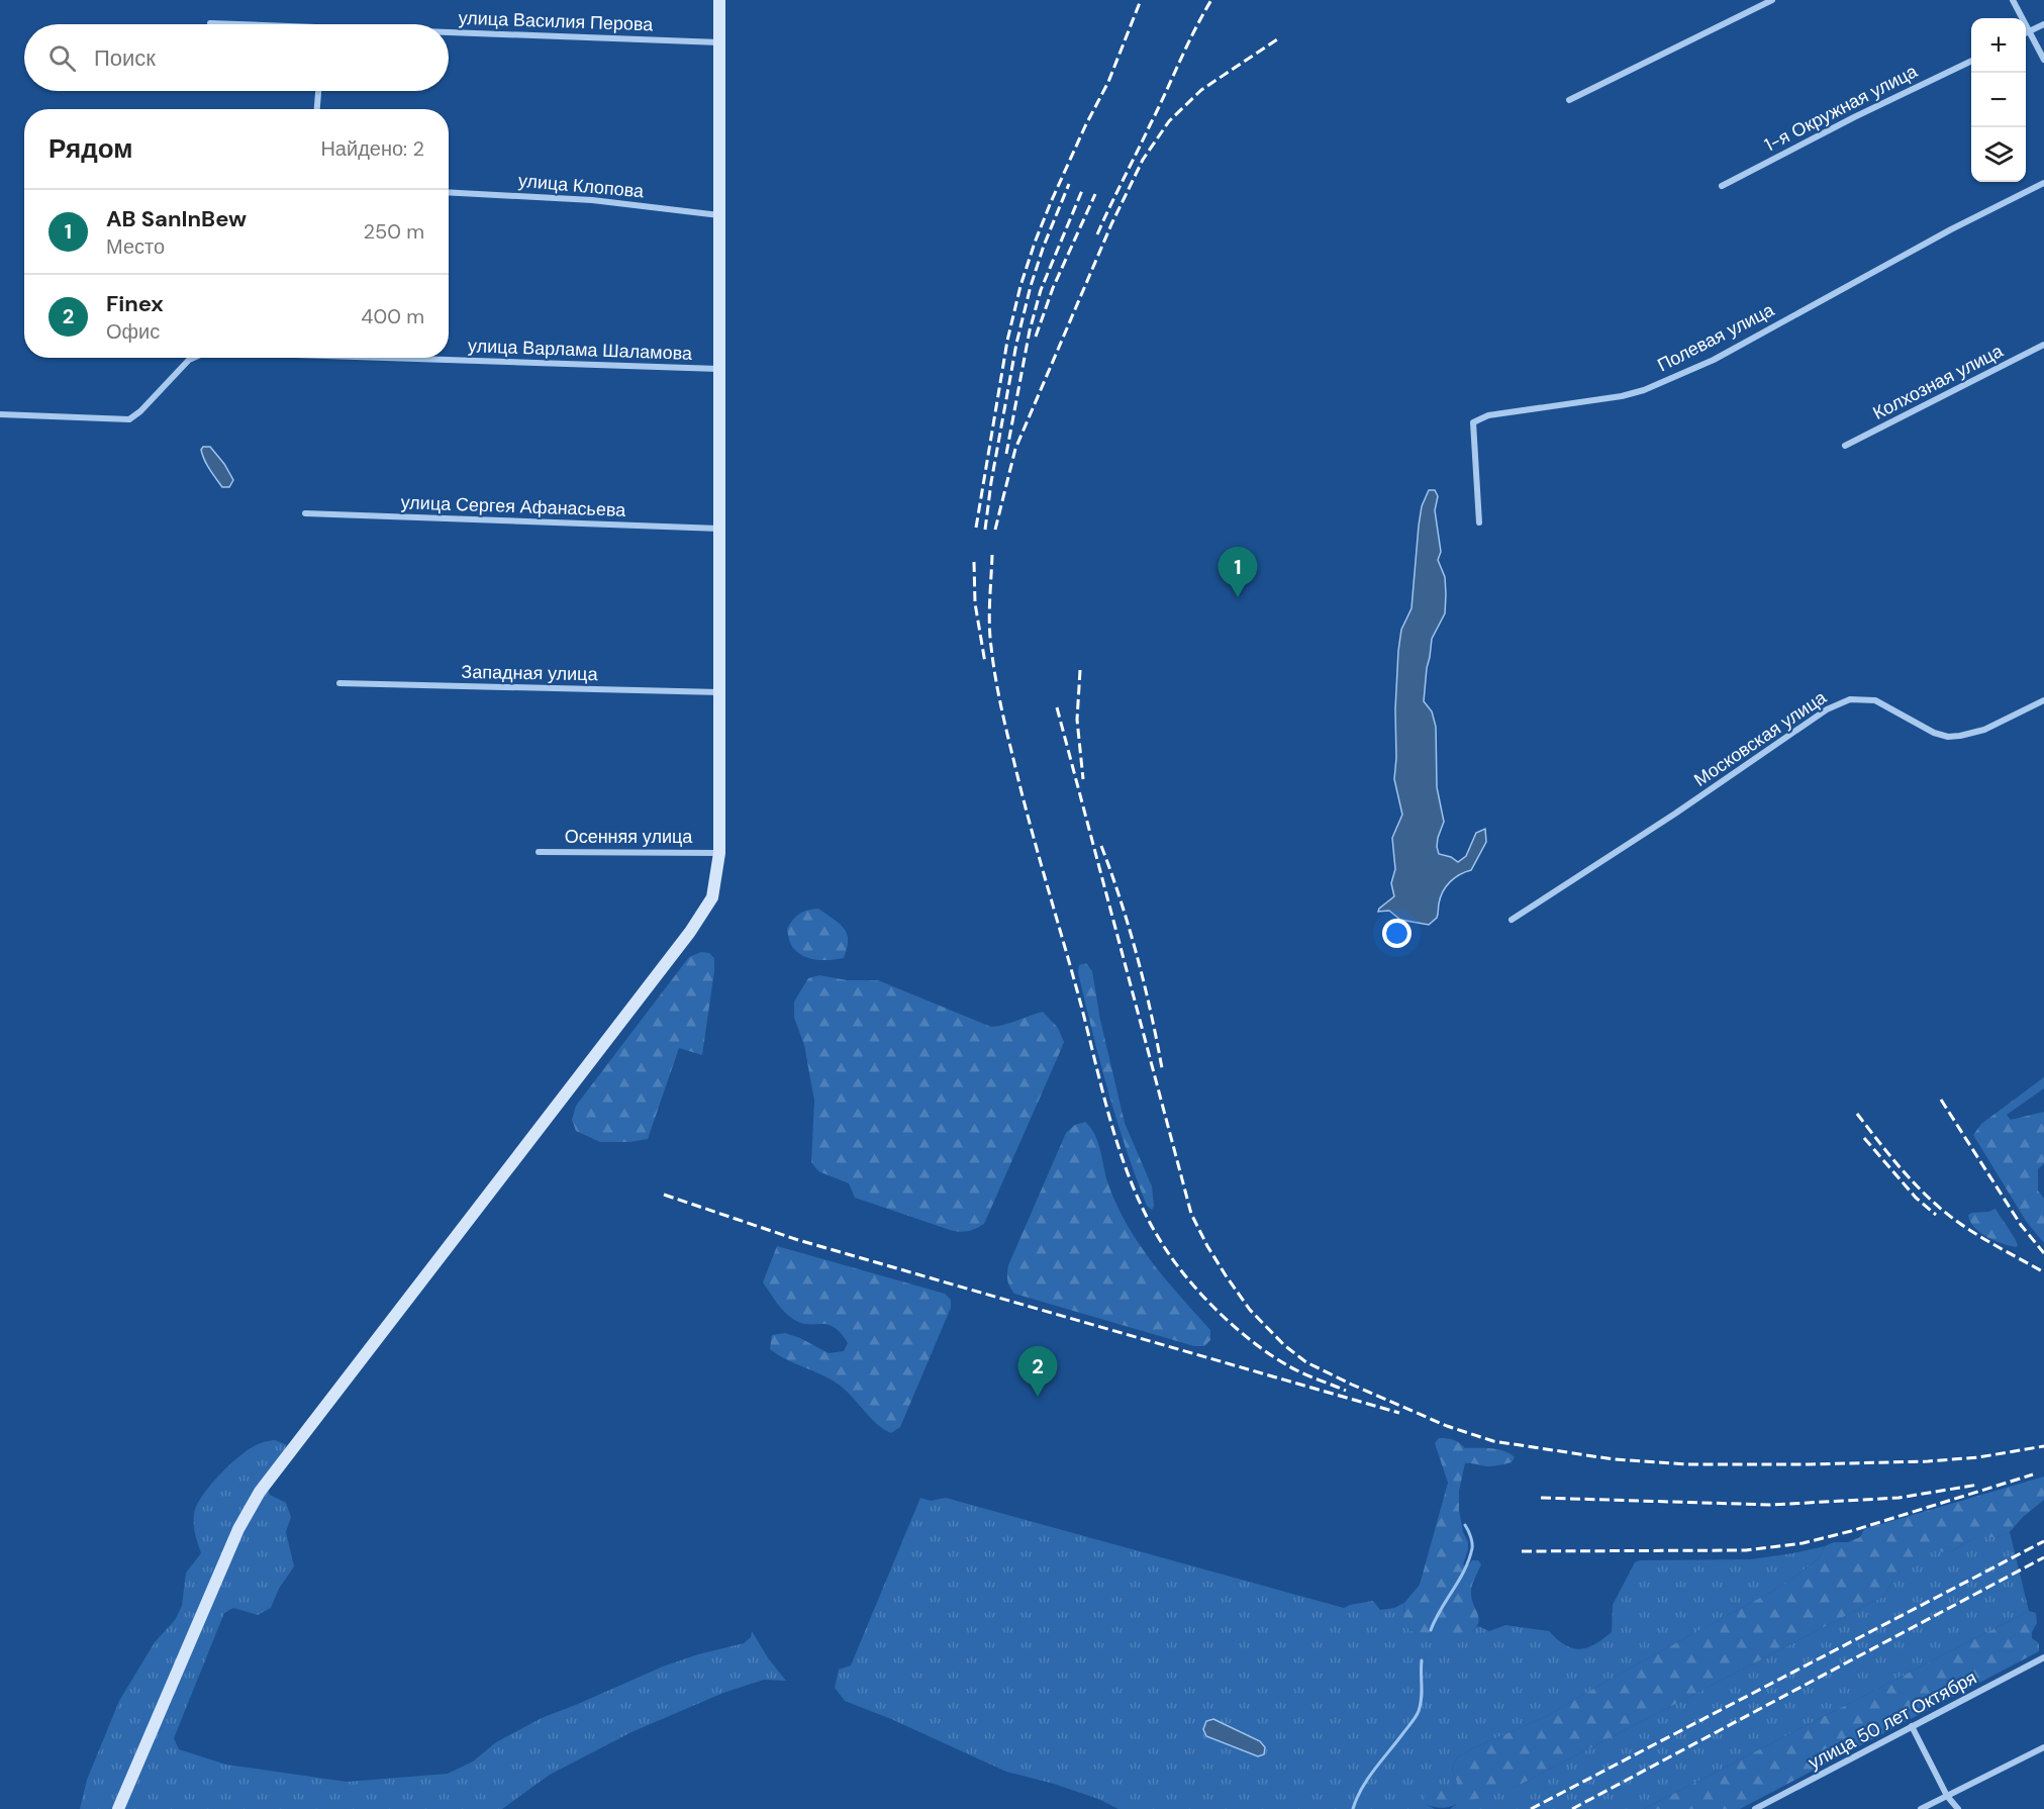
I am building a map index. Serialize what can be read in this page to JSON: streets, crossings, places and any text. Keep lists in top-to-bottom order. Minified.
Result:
{"streets":{"street":["улица Василия Перова","1-я Окружная улица","улица Клопова","Полевая улица","улица Варлама Шаламова","Колхозная улица","улица Сергея Афанасьева","Западная улица","Московская улица","Осенняя улица","улица 50 лет Октября"]},"page":{"map_buttons":["+","−"],"search":"Поиск","heading":["Рядом","Найдено: 2"],"list":[{"mark":"1","name":"AB SanInBew","note":"Место","value":"250 m"},{"mark":"2","name":"Finex","note":"Офис","value":"400 m"}],"pins":["1","2"]}}
